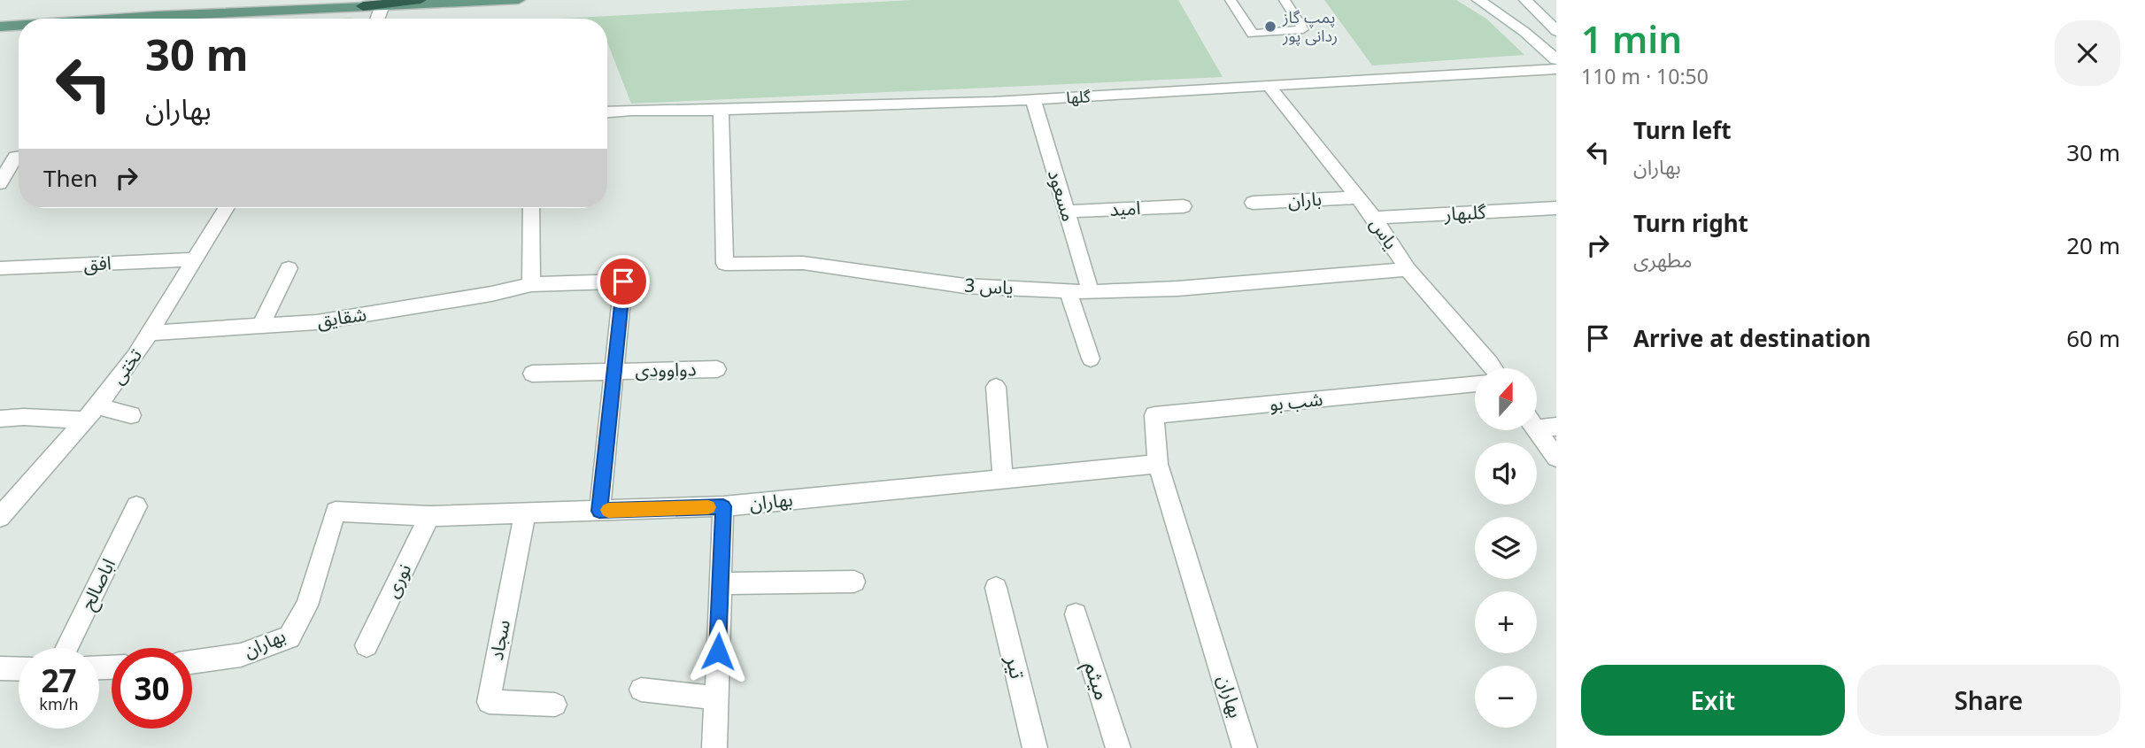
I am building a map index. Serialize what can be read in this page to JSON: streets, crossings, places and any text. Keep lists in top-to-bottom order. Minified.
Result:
{"streets":{"street":["گلها","مسعود","باران","امید","گلبهار","یاس","افق","یاس 3","شقایق","تختی","دواوودی","شب بو","بهاران","نوری","اباصالح","سجاد","تیر","میثم"]},"crossings":[["گلها","مسعود"],["گلها","یاس"],["گلها","یاس 3"],["مسعود","امید"],["مسعود","یاس 3"],["باران","یاس"],["گلبهار","یاس"],["یاس","یاس 3"],["افق","تختی"],["شقایق","تختی"],["شقایق","دواوودی"],["شب بو","بهاران"],["بهاران","نوری"],["بهاران","سجاد"]],"places":["پمپ گاز ردانی پور"],"north":"top","page":{"heading":["1 min","110 m · 10:50"],"turn":["30 m","بهاران"],"list":[{"name":"Turn left","note":"بهاران","value":"30 m"},{"name":"Turn right","note":"مطهری","value":"20 m"},{"name":"Arrive at destination","value":"60 m"}],"then":"Then","map_buttons":["+","−"],"speed":"27 km/h","limit":"30","buttons":["Exit","Share"]}}
